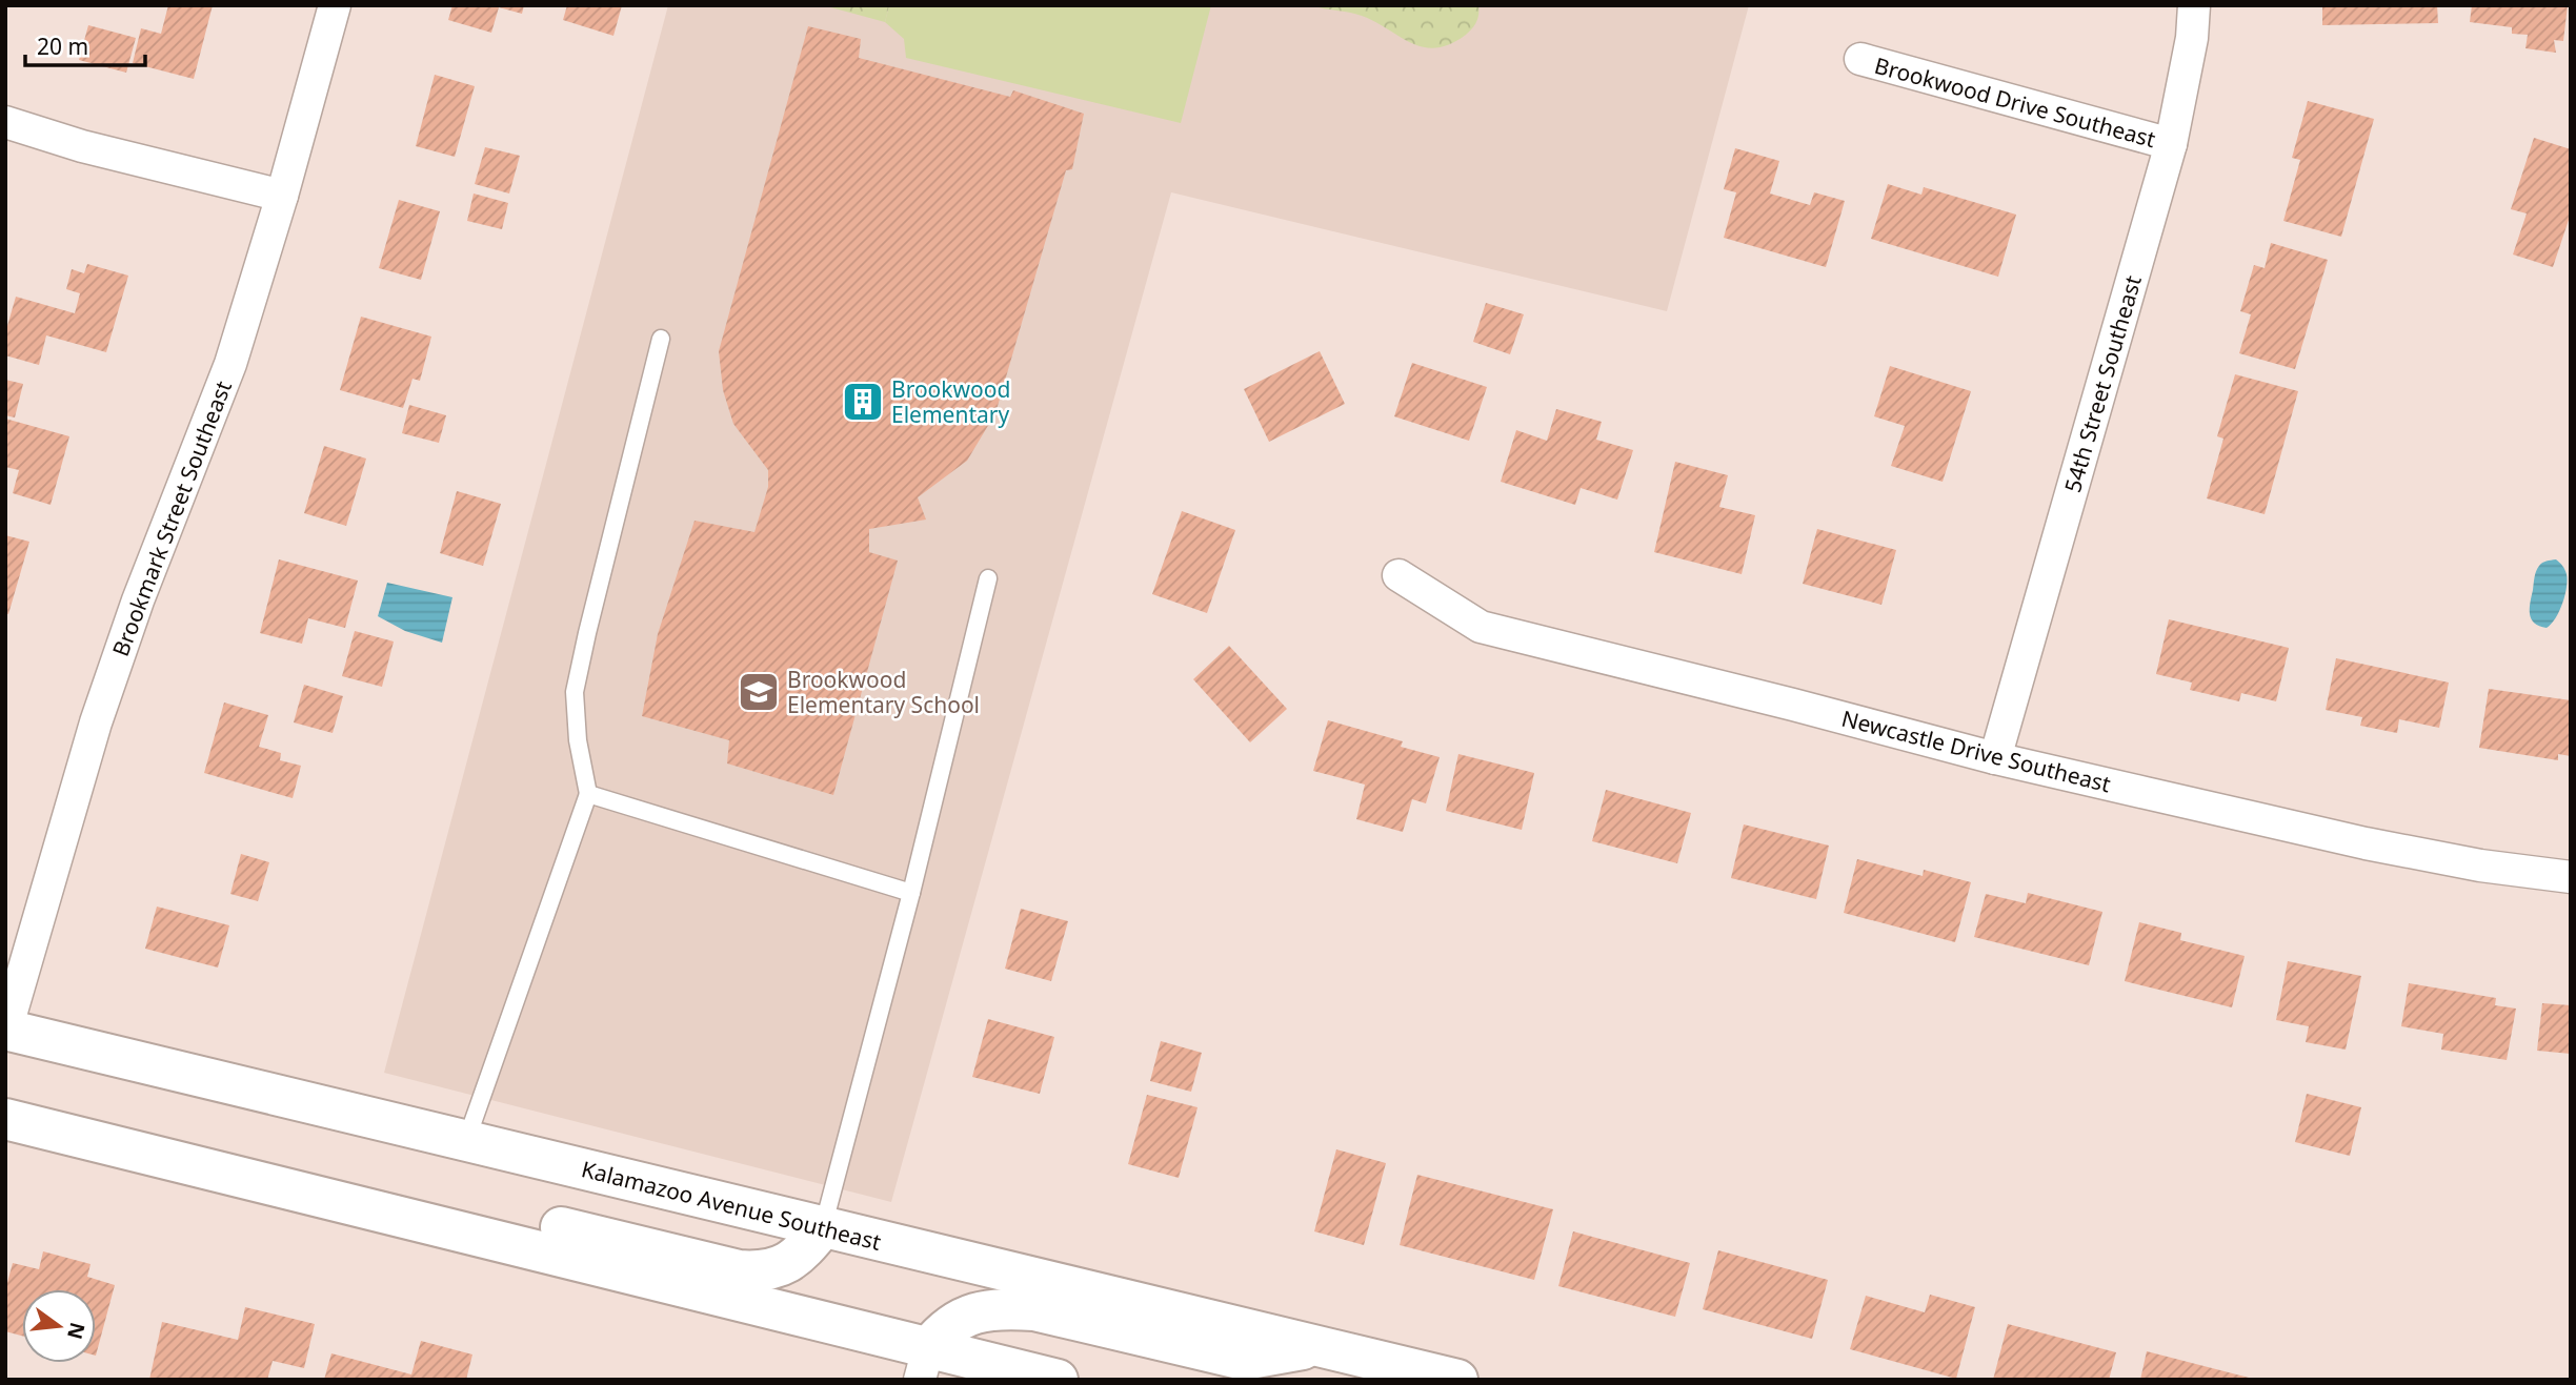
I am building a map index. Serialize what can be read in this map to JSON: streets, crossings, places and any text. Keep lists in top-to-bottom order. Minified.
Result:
{"streets":{"main road":["Kalamazoo Avenue Southeast"],"street":["Brookwood Drive Southeast","54th Street Southeast","Brookmark Street Southeast","Newcastle Drive Southeast"]},"crossings":[["Brookwood Drive Southeast","54th Street Southeast"],["54th Street Southeast","Newcastle Drive Southeast"],["Brookmark Street Southeast","Kalamazoo Avenue Southeast"]],"places":{"building":["Brookwood Elementary"],"school or university":["Brookwood Elementary School"]},"scale_bar":"20 m","north":"right"}
